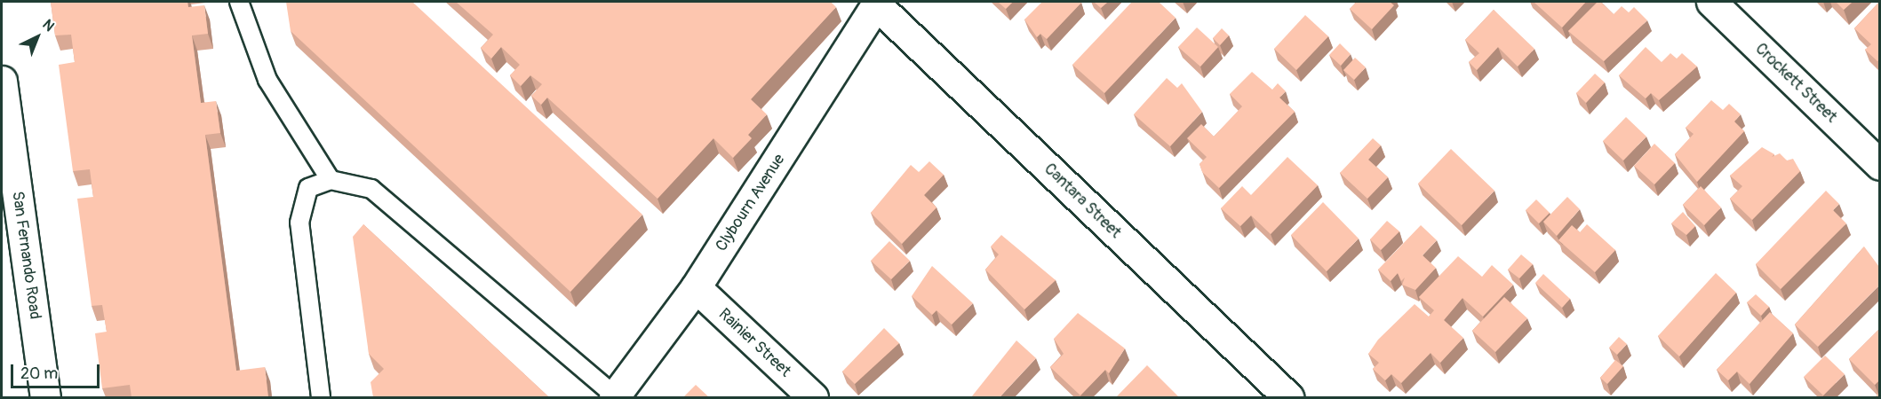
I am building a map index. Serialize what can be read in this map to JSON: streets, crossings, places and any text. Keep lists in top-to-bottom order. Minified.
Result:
{"streets":{"street":["Crockett Street","Cantara Street","Clybourn Avenue","San Fernando Road","Rainier Street"]},"crossings":[["Cantara Street","Clybourn Avenue"],["Clybourn Avenue","Rainier Street"]],"scale_bar":"20 m","north":"top right"}
